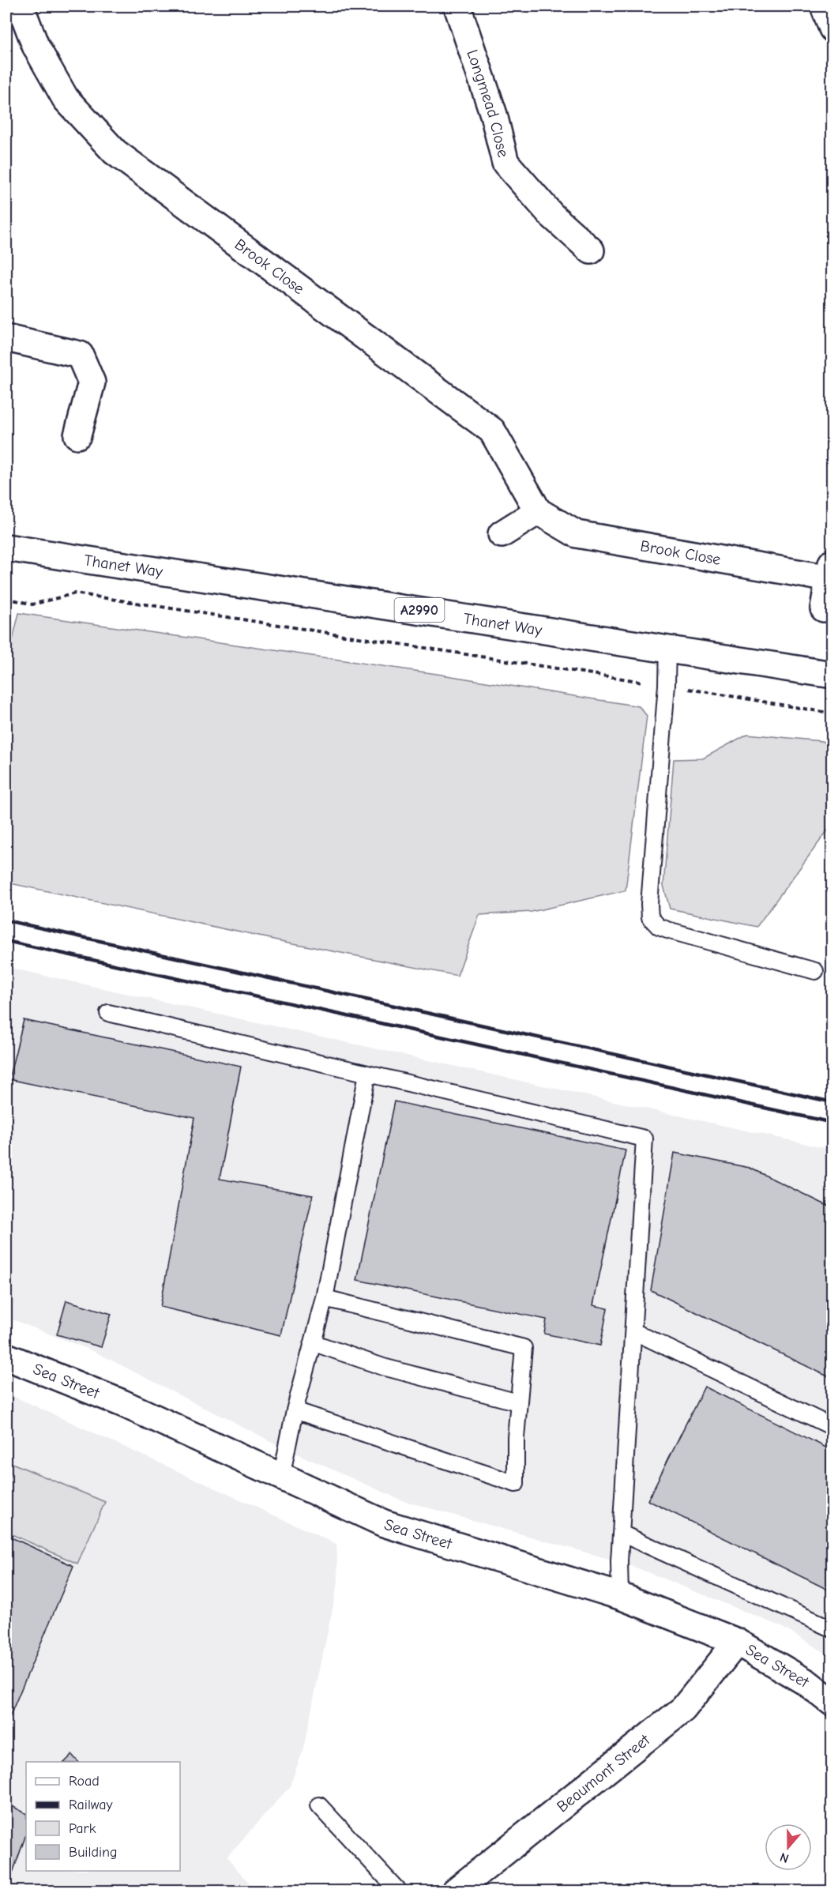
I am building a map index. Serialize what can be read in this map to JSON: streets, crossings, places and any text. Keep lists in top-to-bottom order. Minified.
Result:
{"streets":{"street":["Longmead Close","Brook Close","Thanet Way","A2990","Sea Street","Beaumont Street"]},"crossings":[["Sea Street","Beaumont Street"]],"legend":["Road","Railway","Park","Building"],"north":"bottom"}
